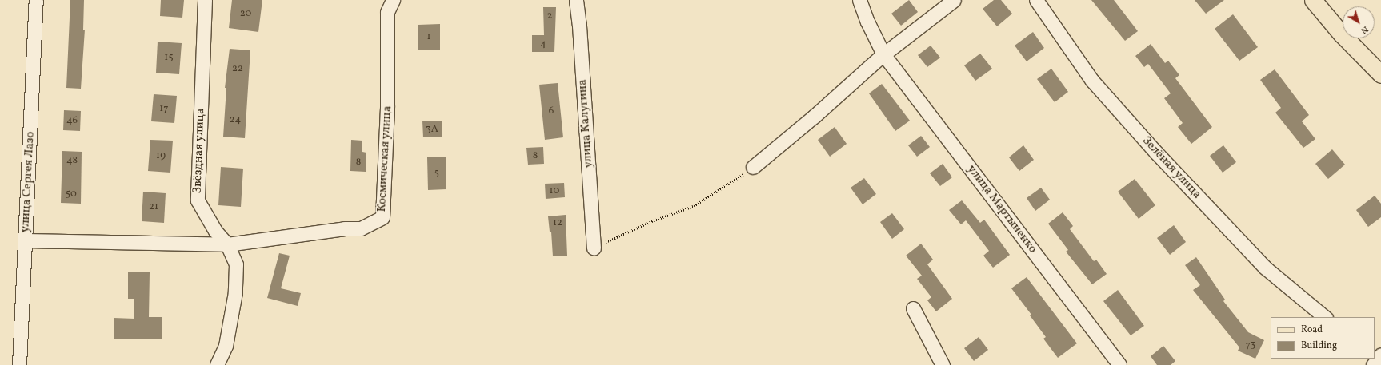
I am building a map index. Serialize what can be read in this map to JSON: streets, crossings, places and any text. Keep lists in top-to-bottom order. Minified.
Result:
{"streets":{"street":["улица Калугина","Звёздная улица","Космическая улица","Зелёная улица","улица Сергея Лазо","улица Мартыненко"]},"crossings":[["Звёздная улица","Космическая улица"]],"house_numbers":["20","2","1","4","15","22","17","6","24","46","3А","19","8","48","8","5","10","50","21","12","73"],"legend":["Road","Building"],"north":"bottom right"}
